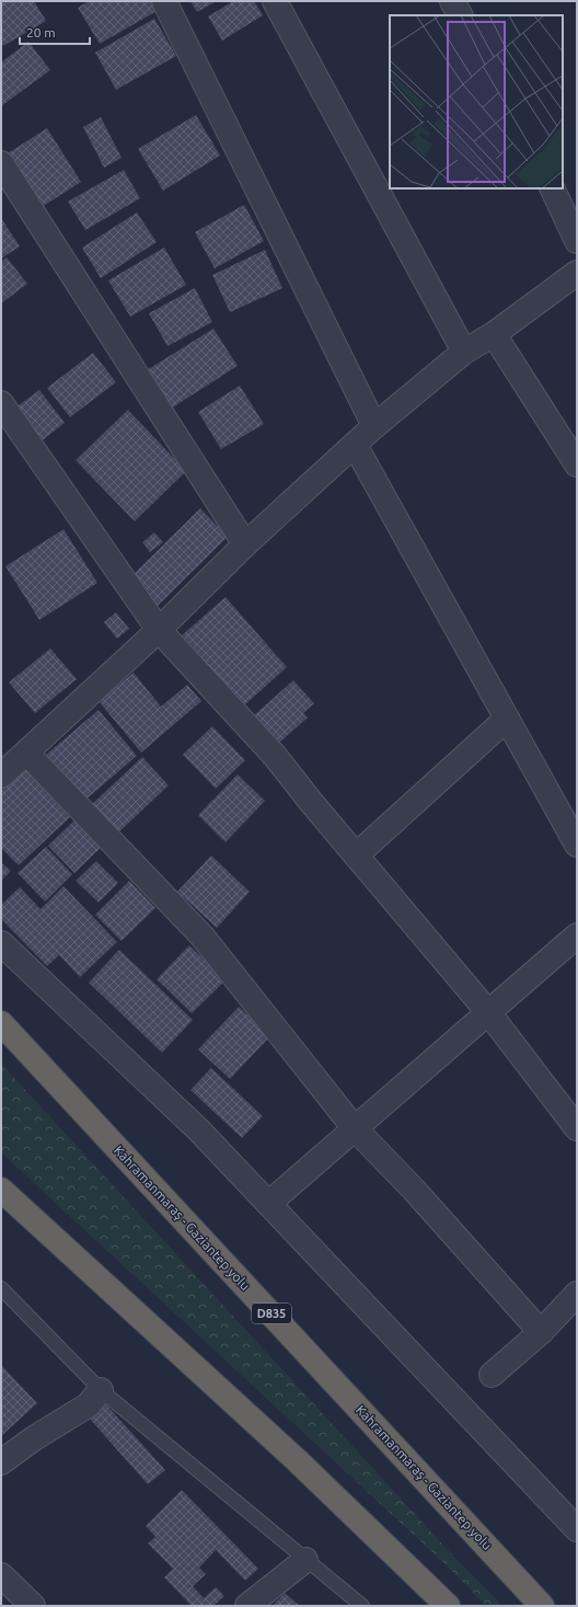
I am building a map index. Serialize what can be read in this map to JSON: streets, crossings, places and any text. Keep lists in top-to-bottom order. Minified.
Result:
{"streets":{"highway":["Kahramanmaraş - Gaziantep yolu","D835"]},"scale_bar":"20 m"}
